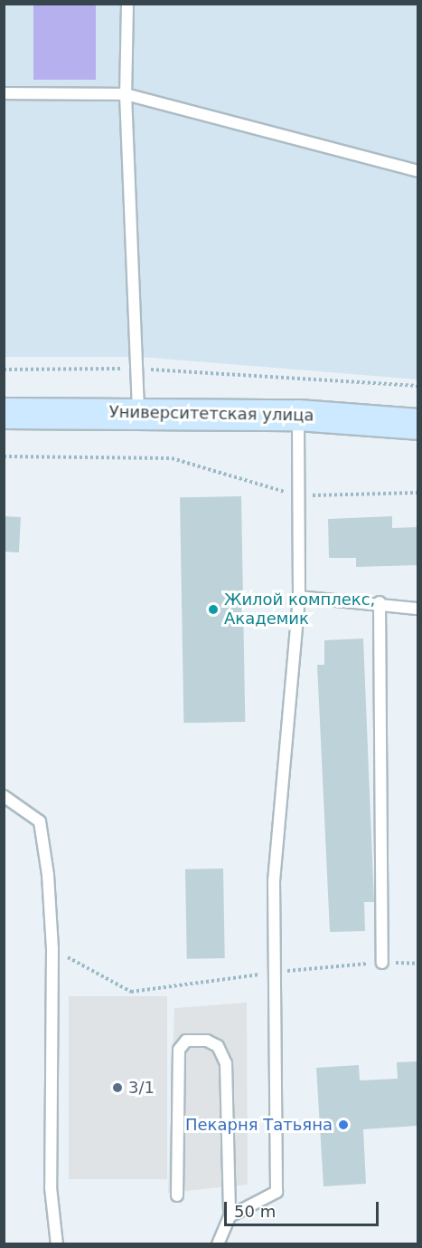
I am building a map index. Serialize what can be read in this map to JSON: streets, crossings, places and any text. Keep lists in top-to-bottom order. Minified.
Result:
{"streets":{"main road":["Университетская улица"]},"places":["Жилой комплекс, Академик","3/1","Пекарня Татьяна"],"scale_bar":"50 m"}
